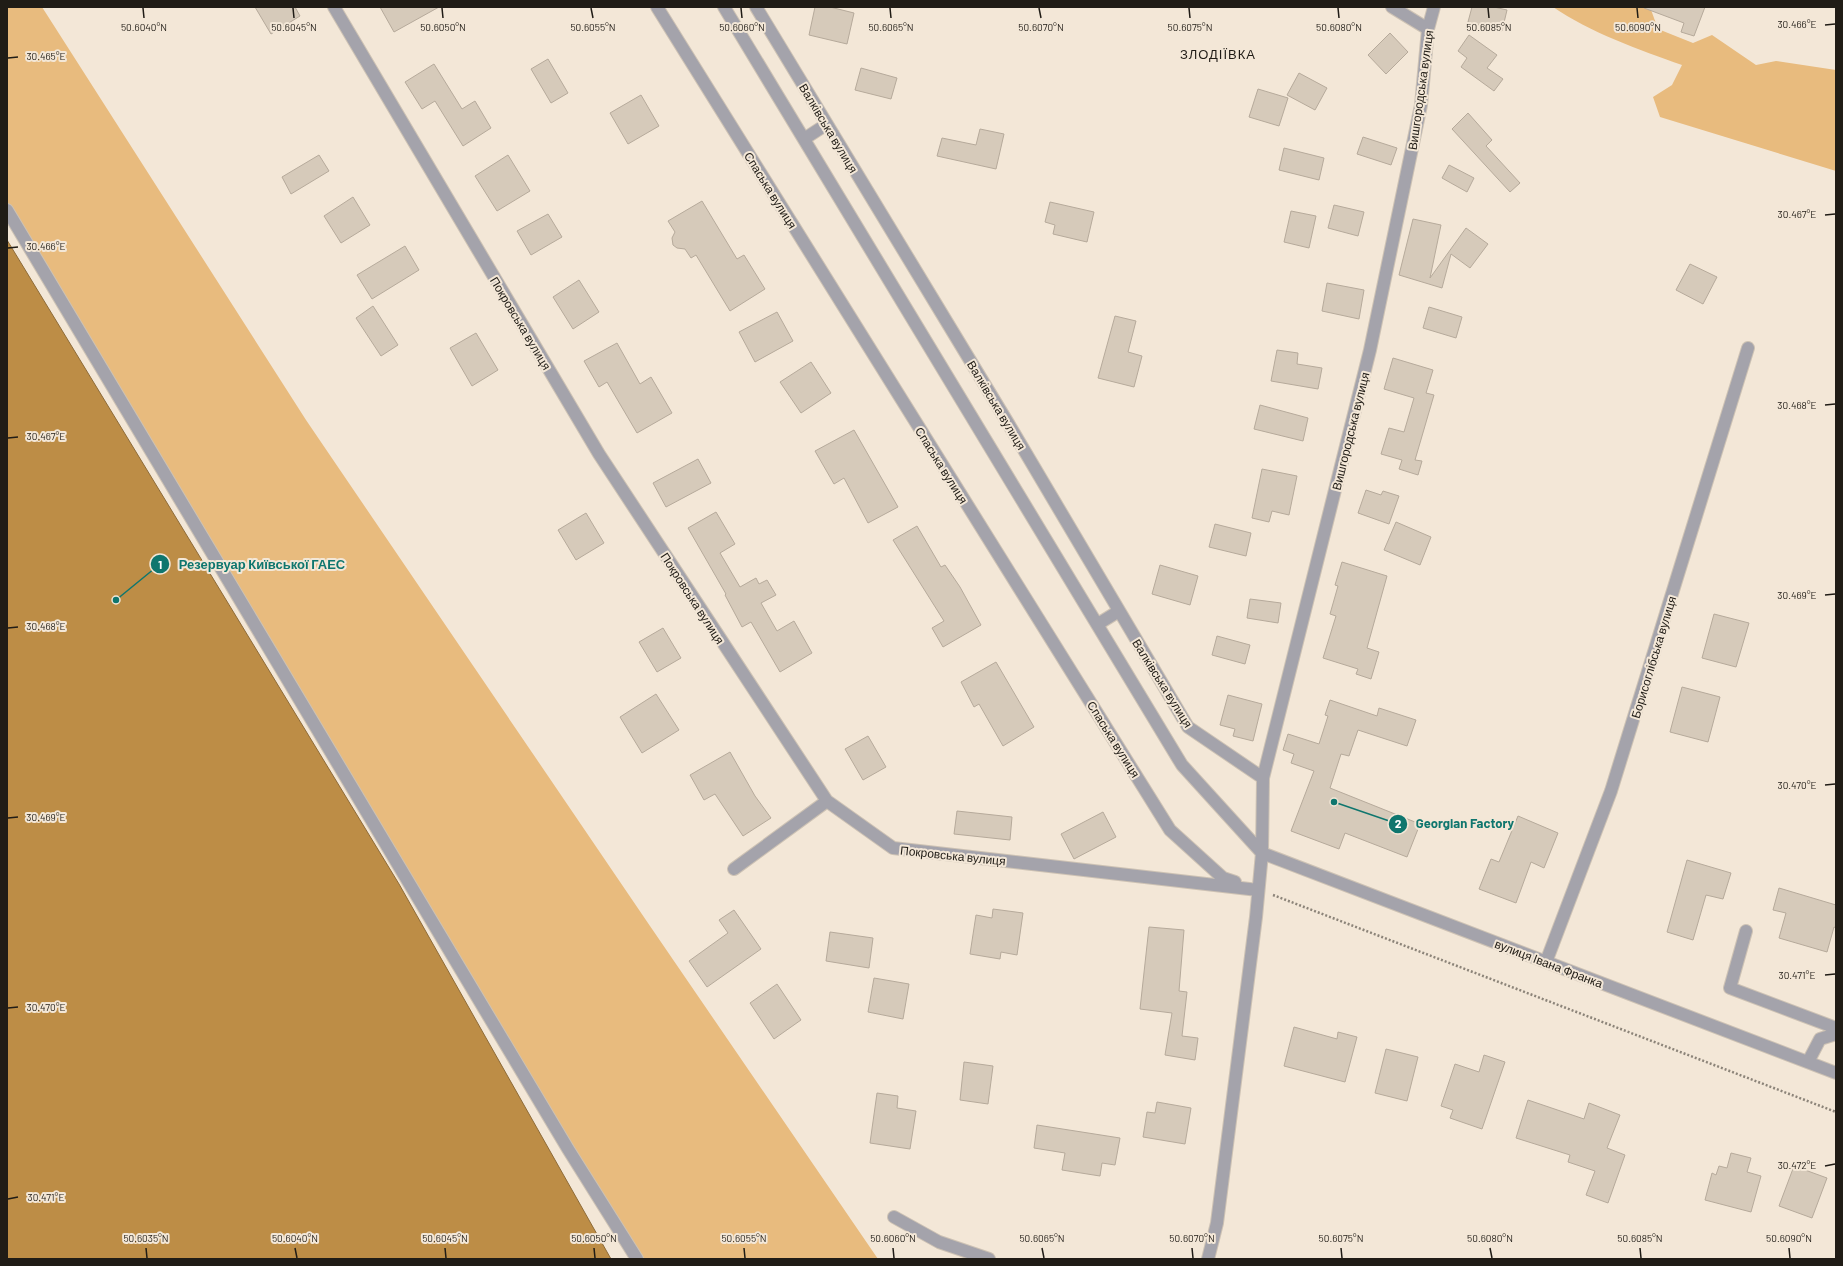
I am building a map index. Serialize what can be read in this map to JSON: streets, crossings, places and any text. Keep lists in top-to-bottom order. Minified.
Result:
{"streets":{"street":["Вишгородська вулиця","Валківська вулиця","Спаська вулиця","Покровська вулиця","Борисоглібська вулиця","вулиця Івана Франка"]},"crossings":[["Вишгородська вулиця","Валківська вулиця"],["Вишгородська вулиця","Спаська вулиця"],["Вишгородська вулиця","Покровська вулиця"],["Вишгородська вулиця","вулиця Івана Франка"],["Спаська вулиця","Покровська вулиця"],["Борисоглібська вулиця","вулиця Івана Франка"]],"districts":["ЗЛОДІЇВКА"],"places":["Резервуар Київської ГАЕС","Georgian Factory"],"coordinates":["30.466°E","50.6040°N","50.6045°N","50.6050°N","50.6055°N","50.6060°N","50.6065°N","50.6070°N","50.6075°N","50.6080°N","50.6085°N","50.6090°N","30.465°E","30.467°E","30.468°E","30.469°E","30.470°E","30.471°E","30.472°E","50.6035°N"]}
